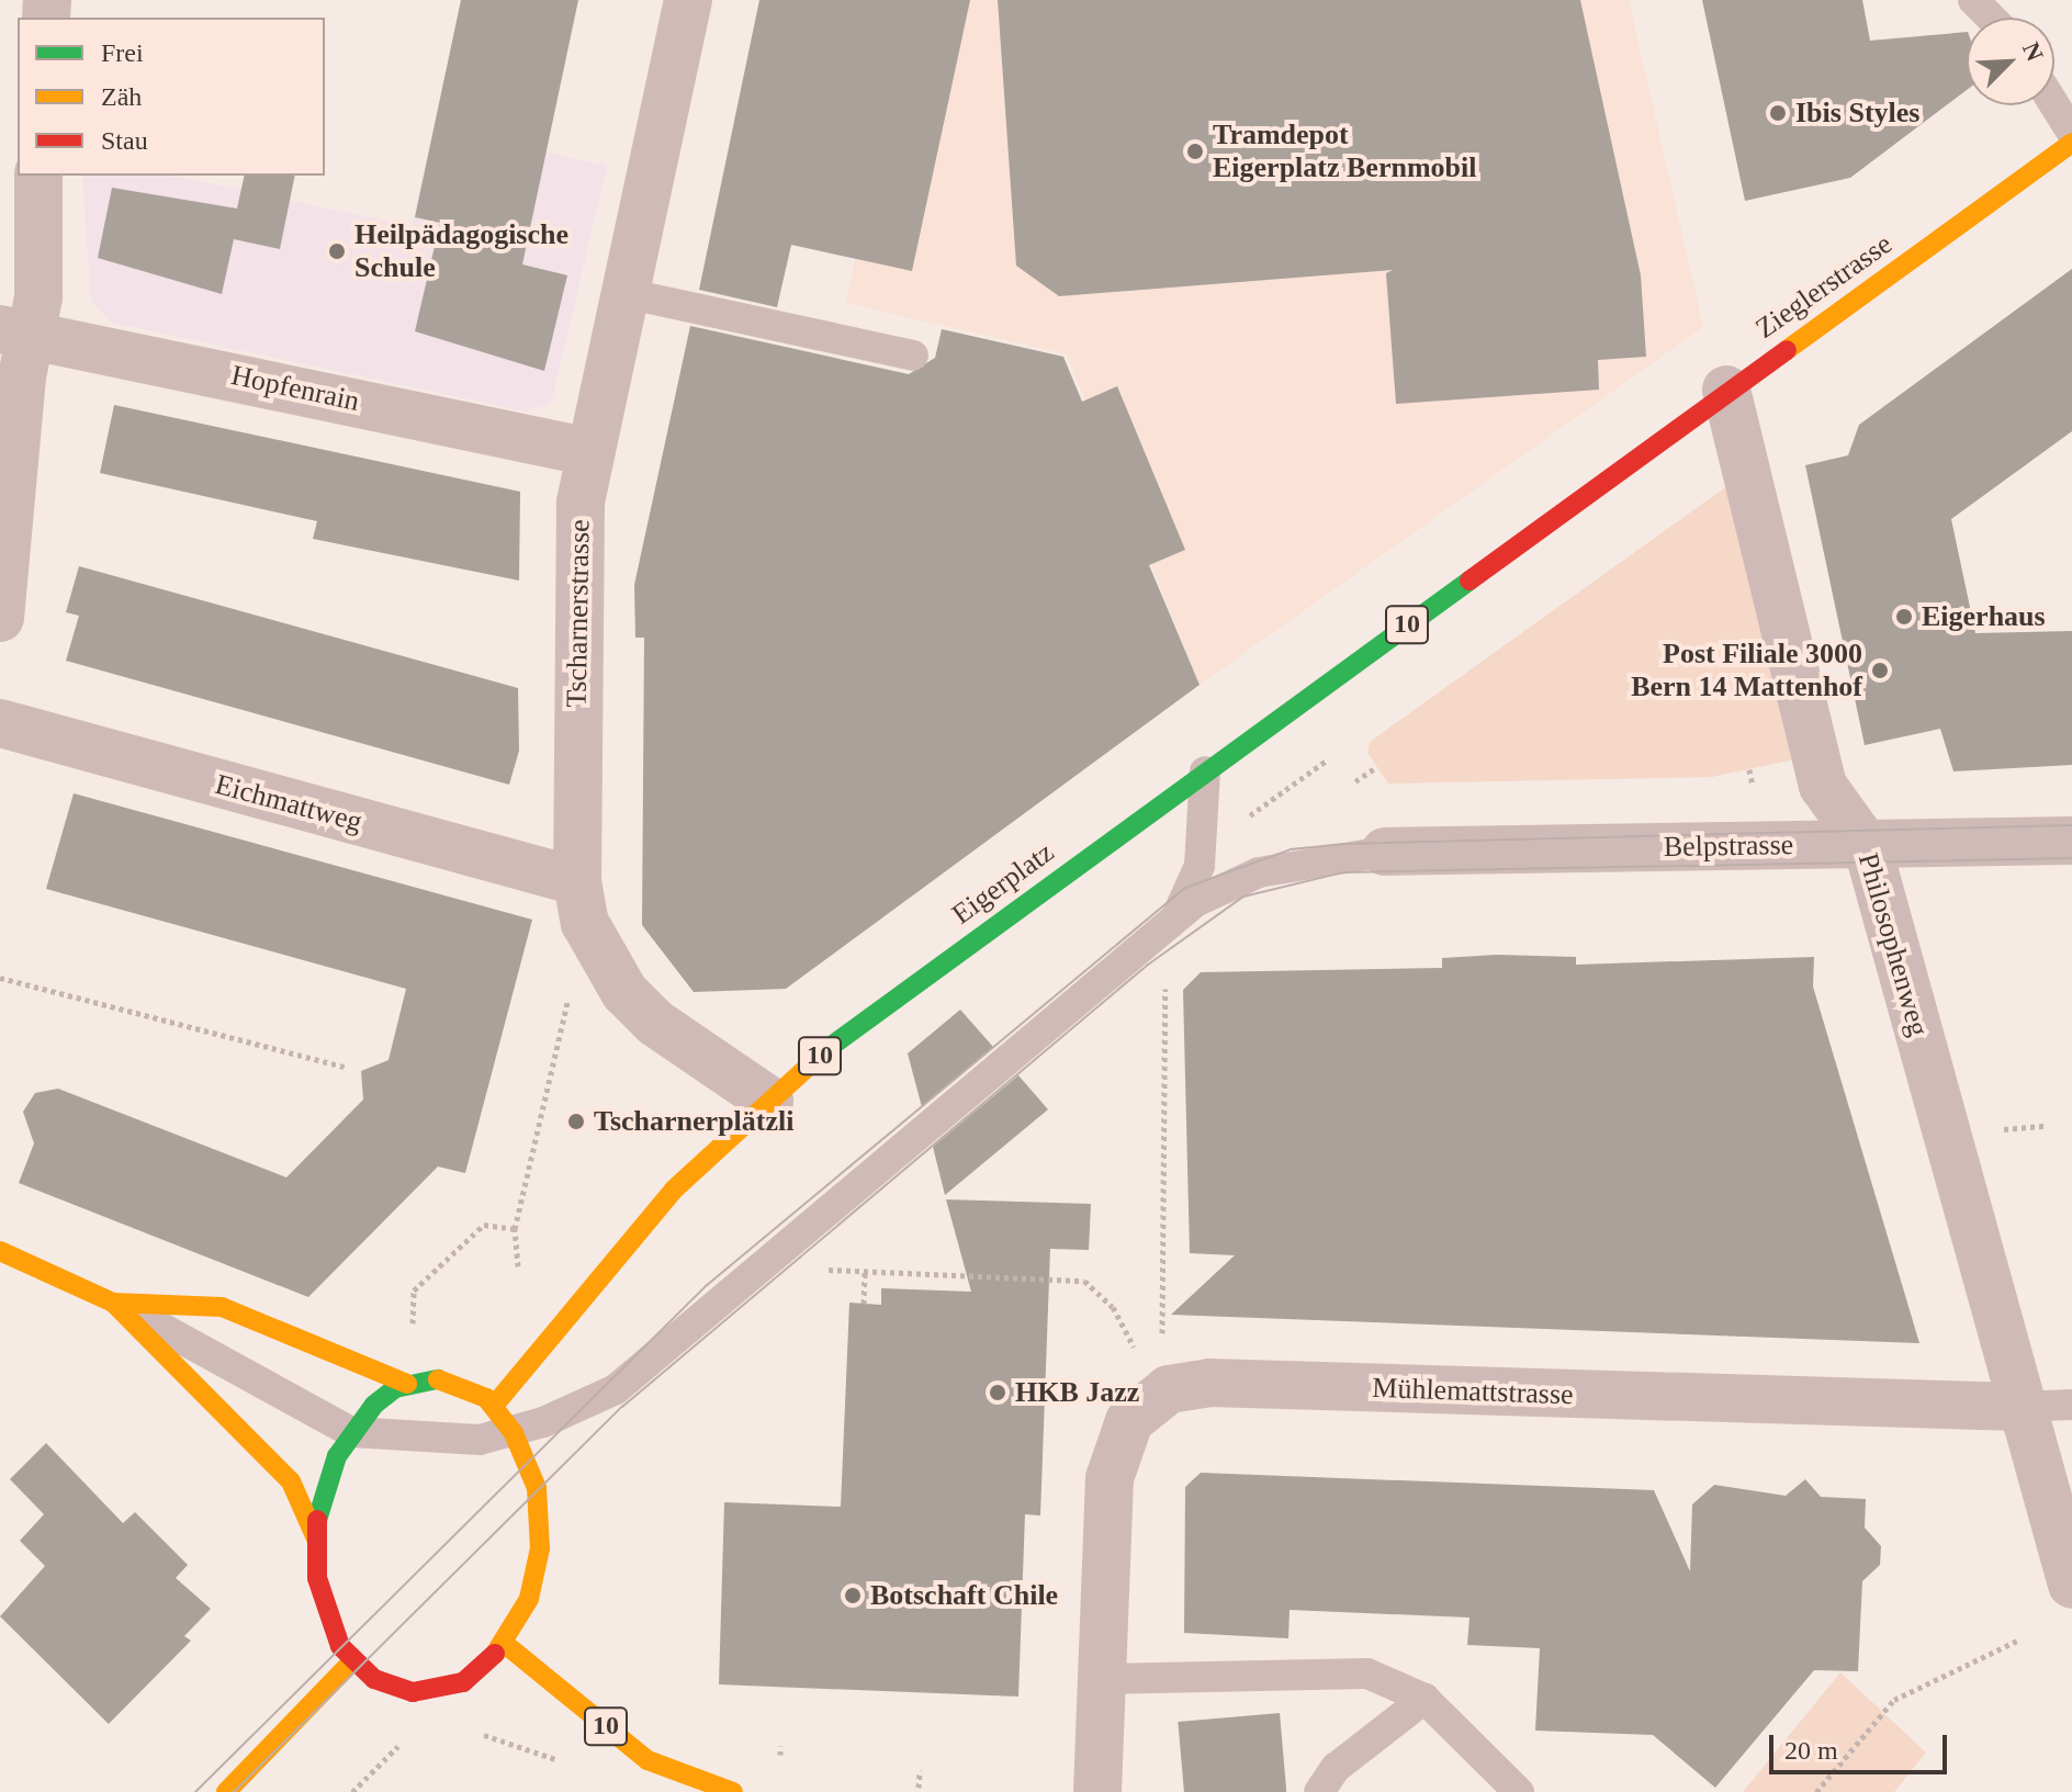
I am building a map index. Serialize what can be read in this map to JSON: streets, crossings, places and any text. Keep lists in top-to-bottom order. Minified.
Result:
{"streets":{"main road":["Zieglerstrasse","10","Eigerplatz"],"street":["Hopfenrain","Tscharnerstrasse","Eichmattweg","Belpstrasse","Philosophenweg","Mühlemattstrasse"]},"crossings":[["Zieglerstrasse","Eigerplatz"],["Zieglerstrasse","Philosophenweg"],["Hopfenrain","Tscharnerstrasse"],["Tscharnerstrasse","Eichmattweg"],["Tscharnerstrasse","Eigerplatz"],["Belpstrasse","Philosophenweg"],["Philosophenweg","Mühlemattstrasse"]],"places":["Ibis Styles","Tramdepot Eigerplatz Bernmobil","Heilpädagogische Schule","Eigerhaus","Post Filiale 3000 Bern 14 Mattenhof","Tscharnerplätzli","HKB Jazz","Botschaft Chile"],"legend":["Frei","Zäh","Stau"],"scale_bar":"20 m","north":"top right"}
